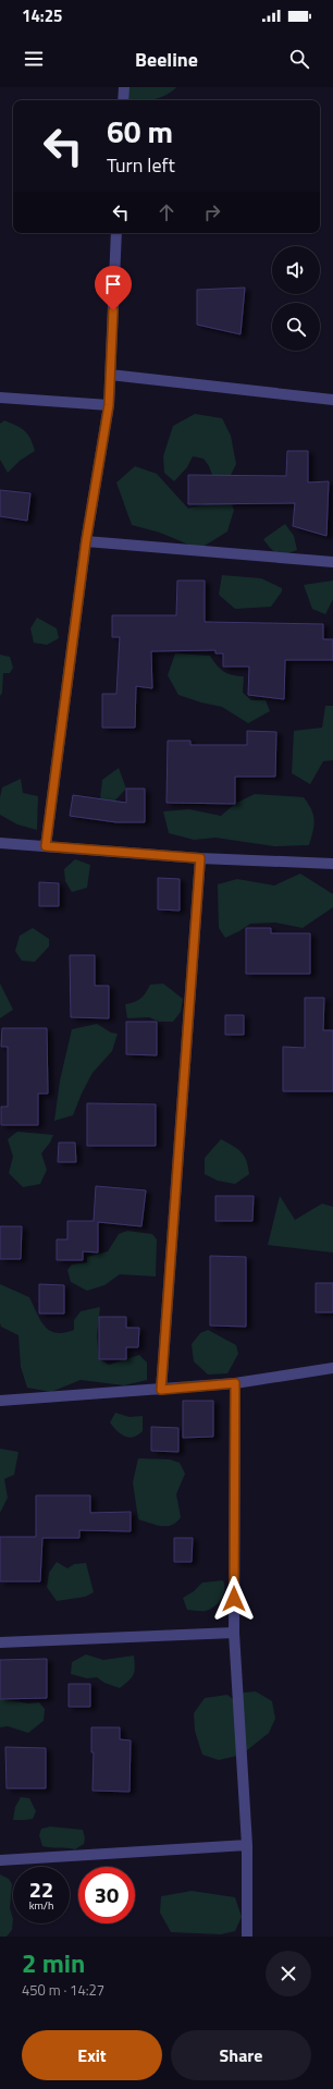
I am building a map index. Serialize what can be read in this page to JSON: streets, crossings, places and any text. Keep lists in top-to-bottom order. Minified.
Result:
{"page":{"status":"14:25","header":"Beeline","turn":["60 m","Turn left"],"speed":"22 km/h","limit":"30","heading":["2 min","450 m · 14:27"],"buttons":["Exit","Share"]}}
